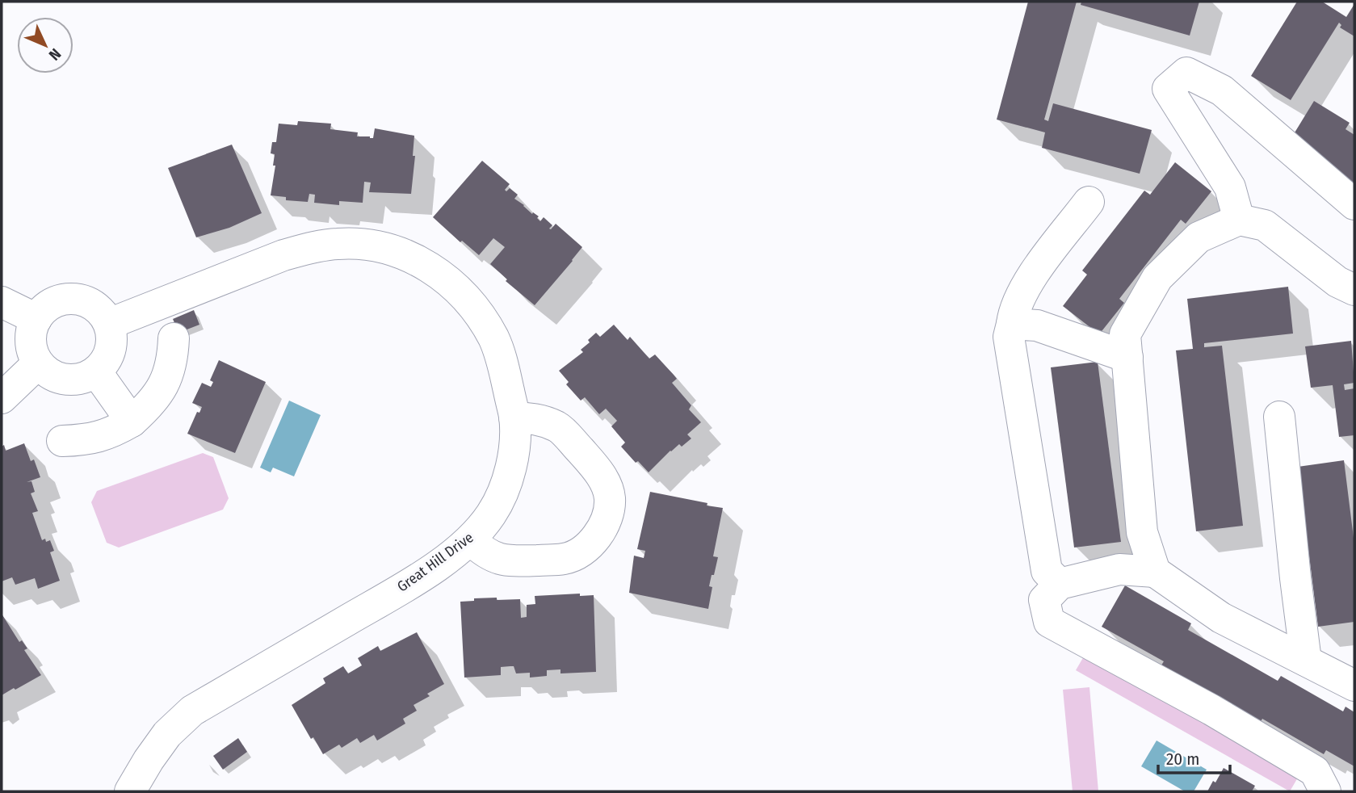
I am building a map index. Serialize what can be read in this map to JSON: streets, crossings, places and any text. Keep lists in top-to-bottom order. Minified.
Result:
{"streets":{"street":["Great Hill Drive"]},"scale_bar":"20 m","north":"bottom right"}
